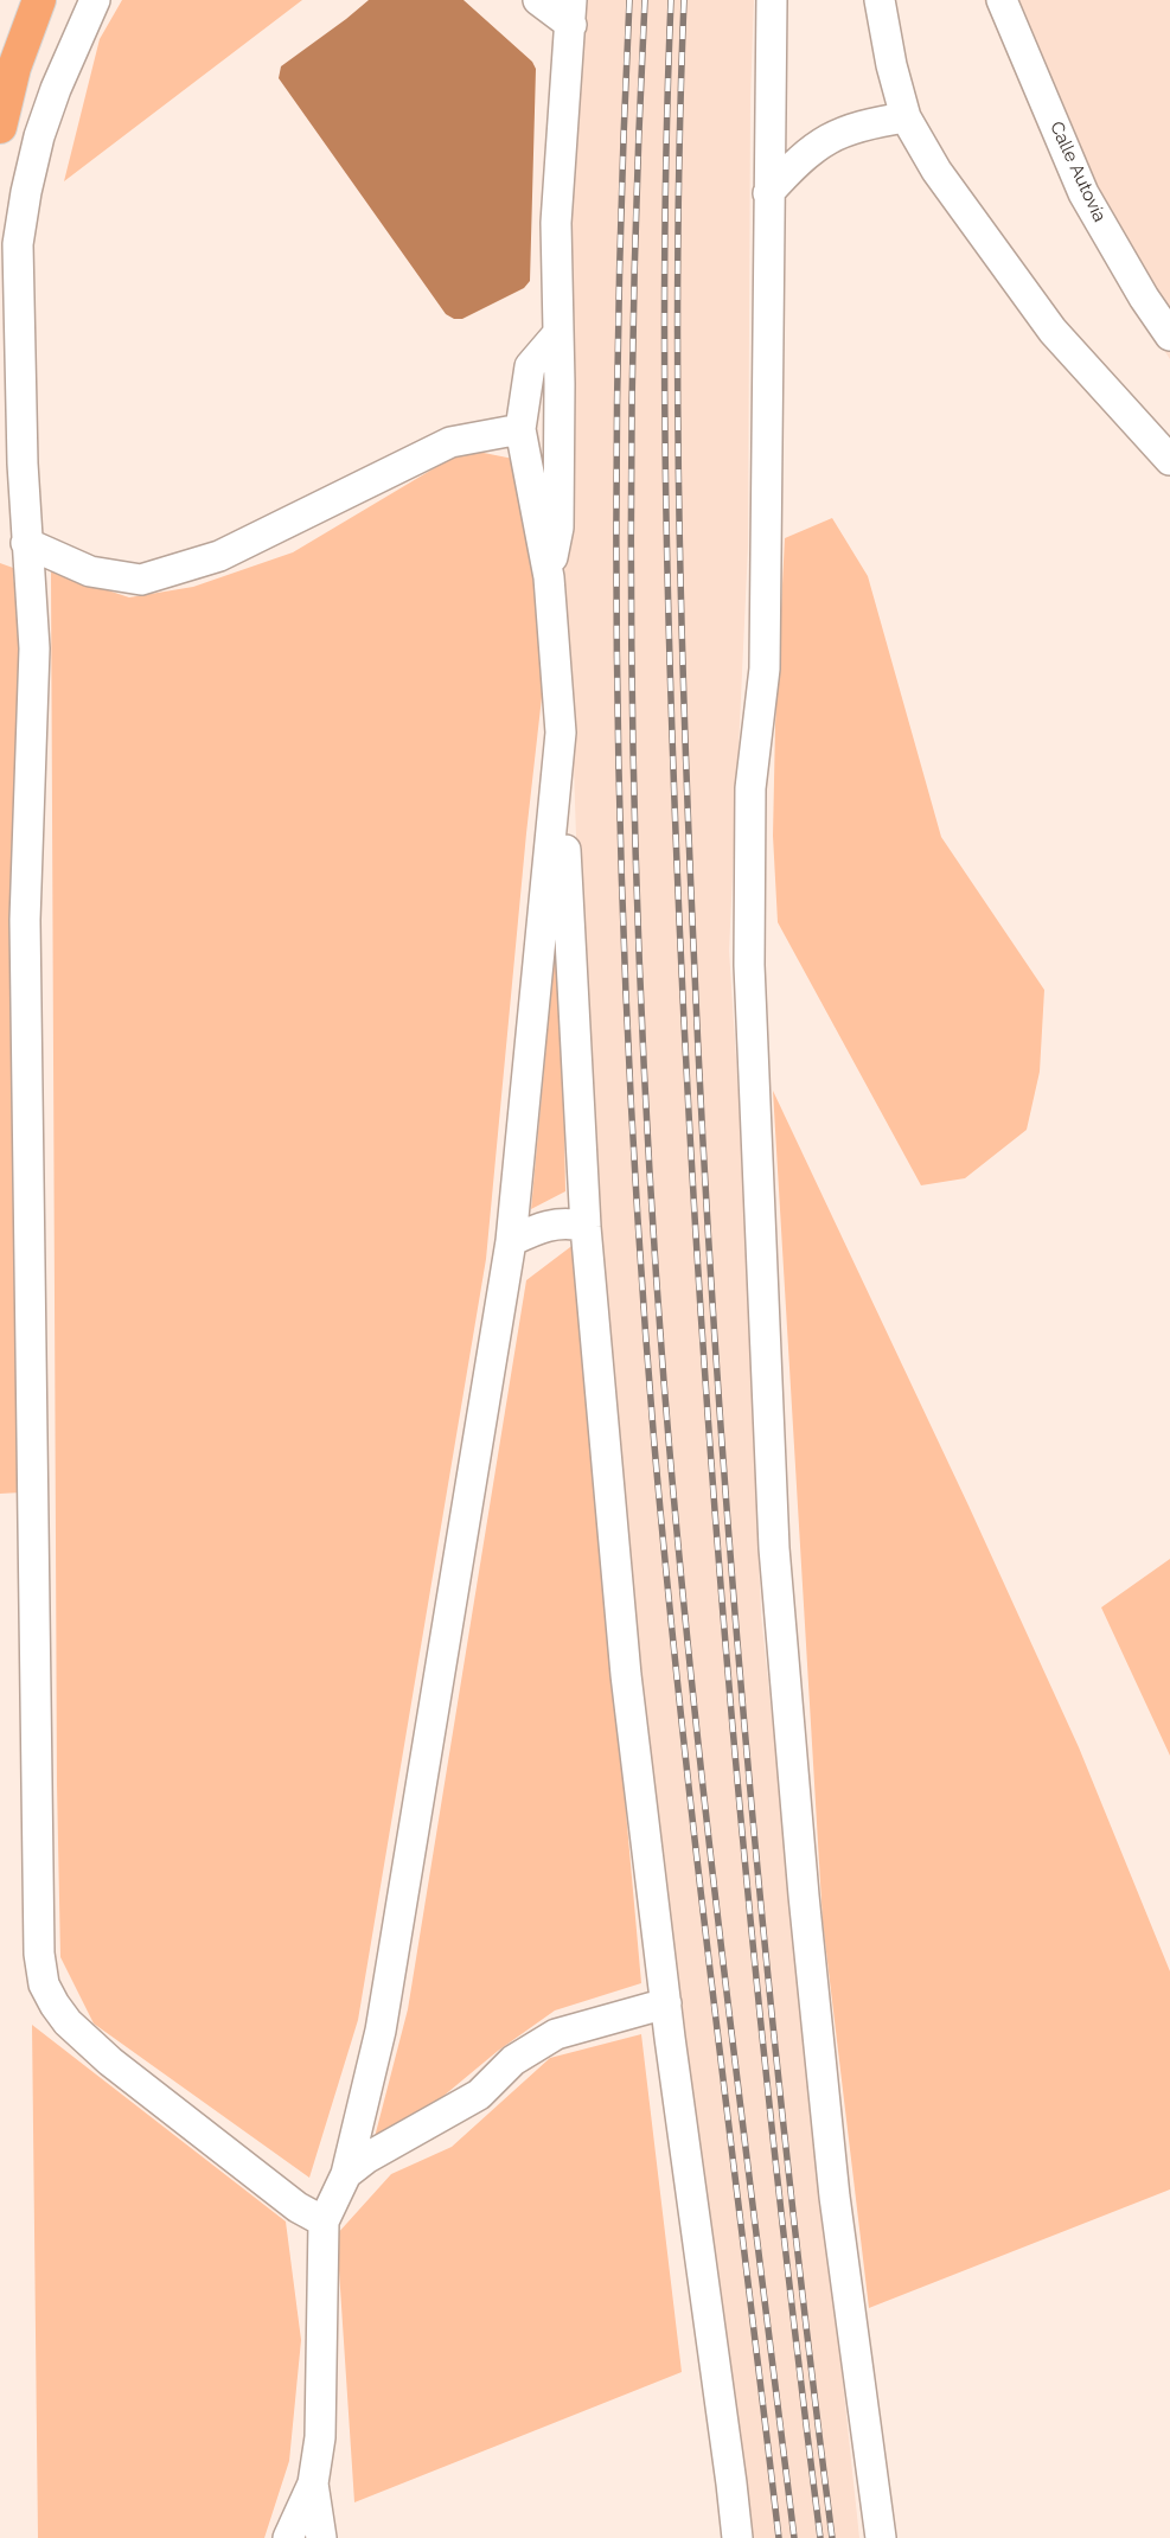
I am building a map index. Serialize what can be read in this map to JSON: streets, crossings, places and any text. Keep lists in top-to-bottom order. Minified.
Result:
{"streets":{"street":["Calle Autovía"]}}
